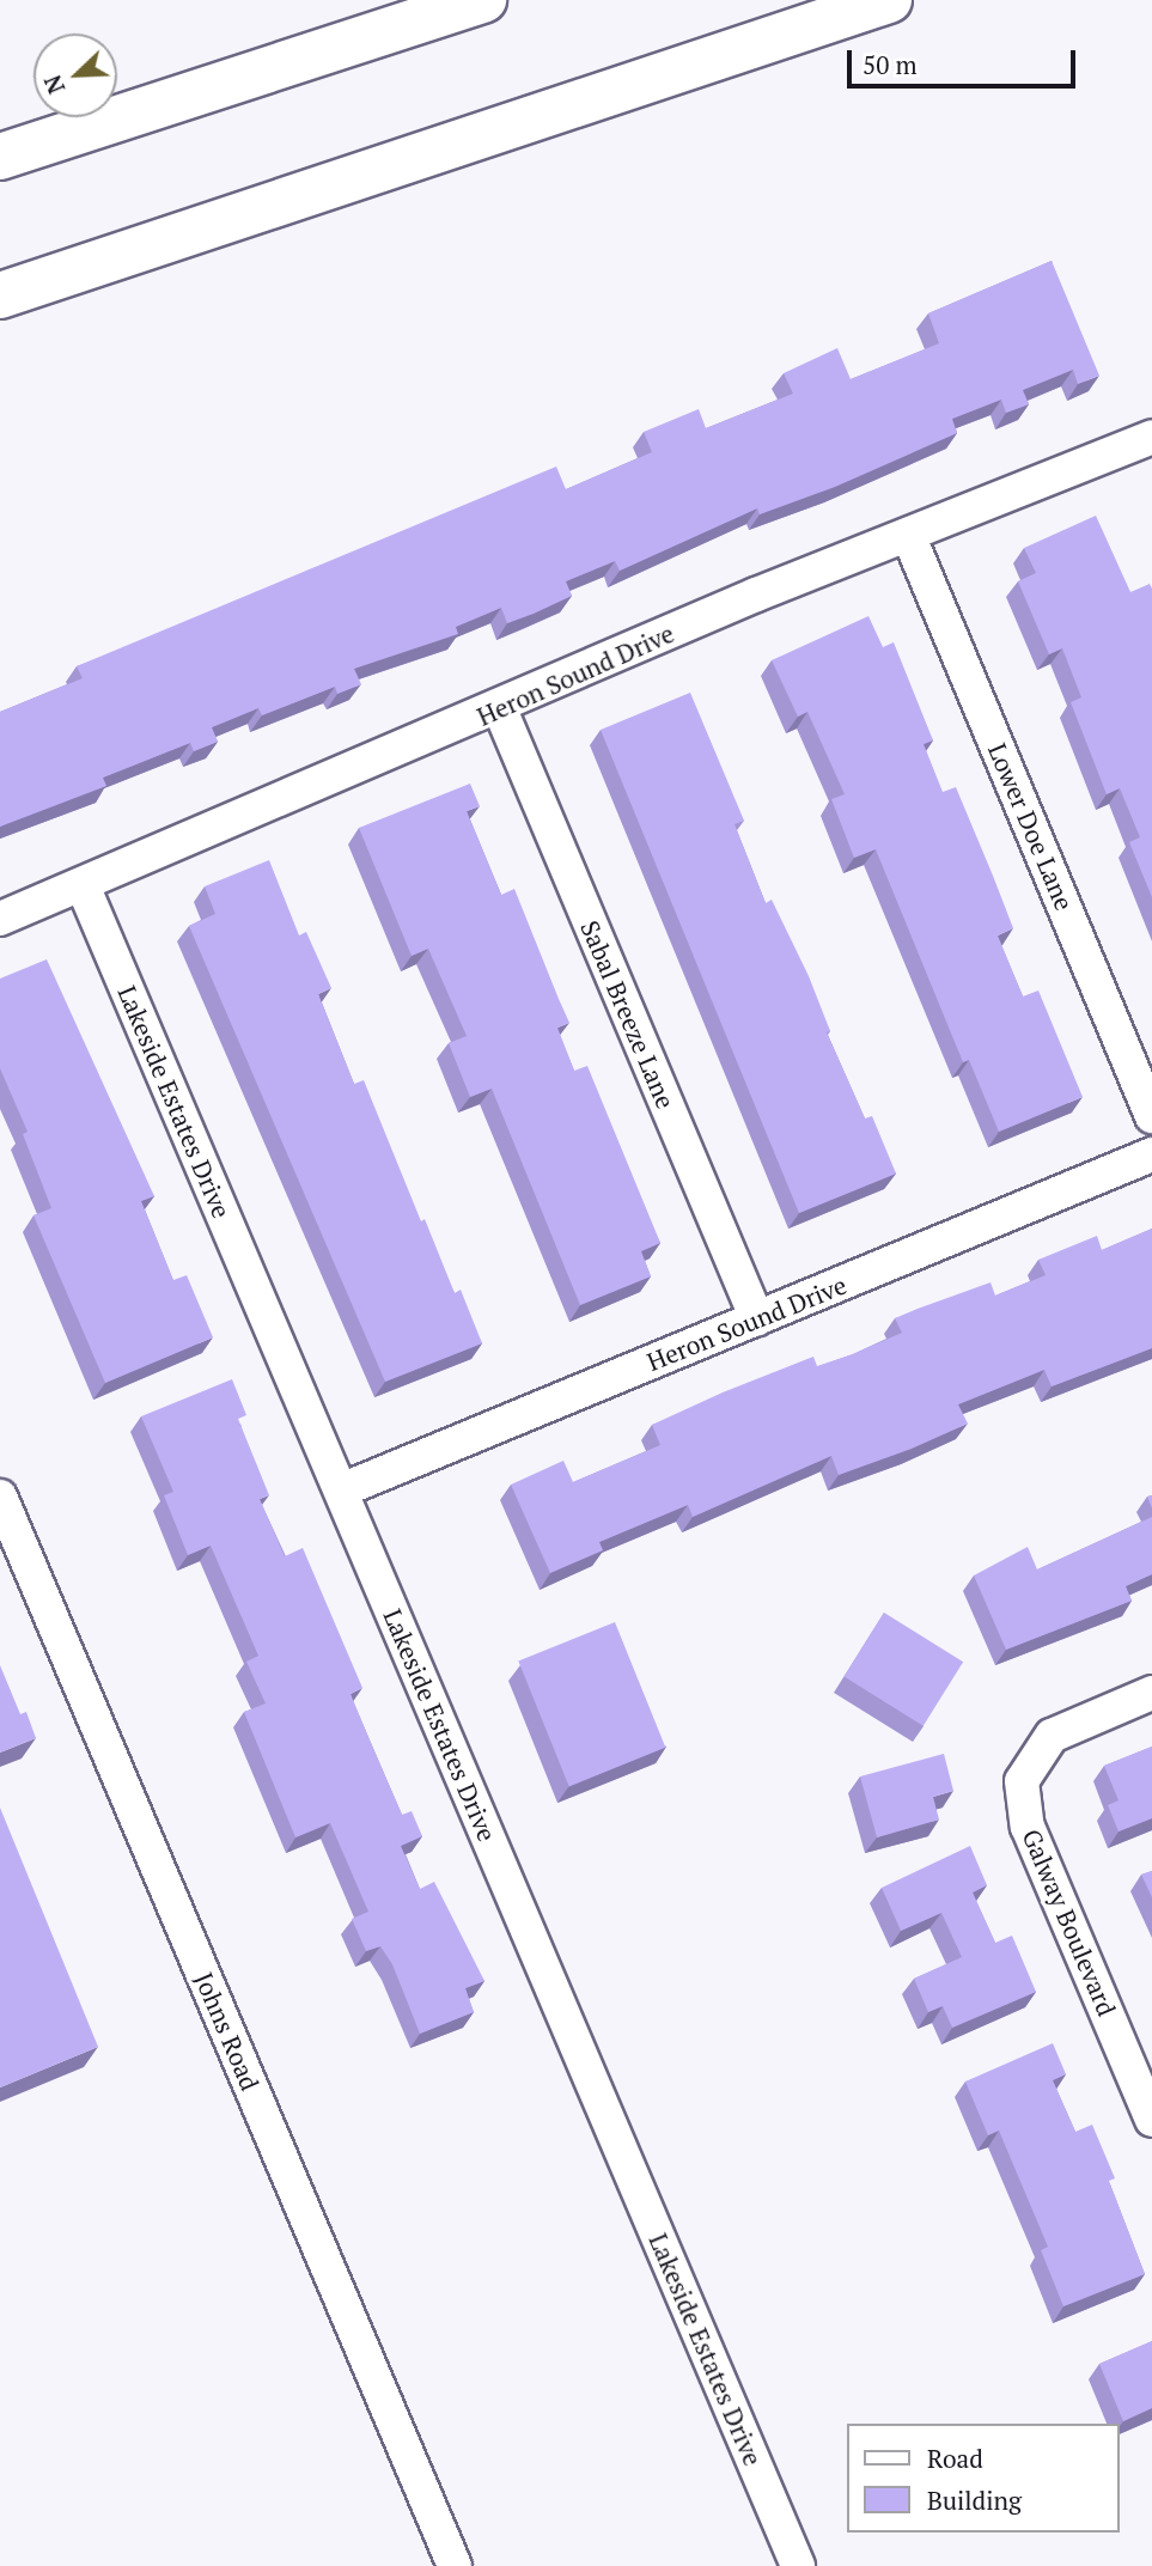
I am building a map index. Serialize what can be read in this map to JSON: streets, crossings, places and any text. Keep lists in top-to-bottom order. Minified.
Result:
{"streets":{"street":["Heron Sound Drive","Lower Doe Lane","Sabal Breeze Lane","Lakeside Estates Drive","Galway Boulevard","Johns Road"]},"crossings":[["Heron Sound Drive","Lower Doe Lane"],["Heron Sound Drive","Sabal Breeze Lane"],["Heron Sound Drive","Lakeside Estates Drive"]],"legend":["Road","Building"],"scale_bar":"50 m","north":"bottom left"}
